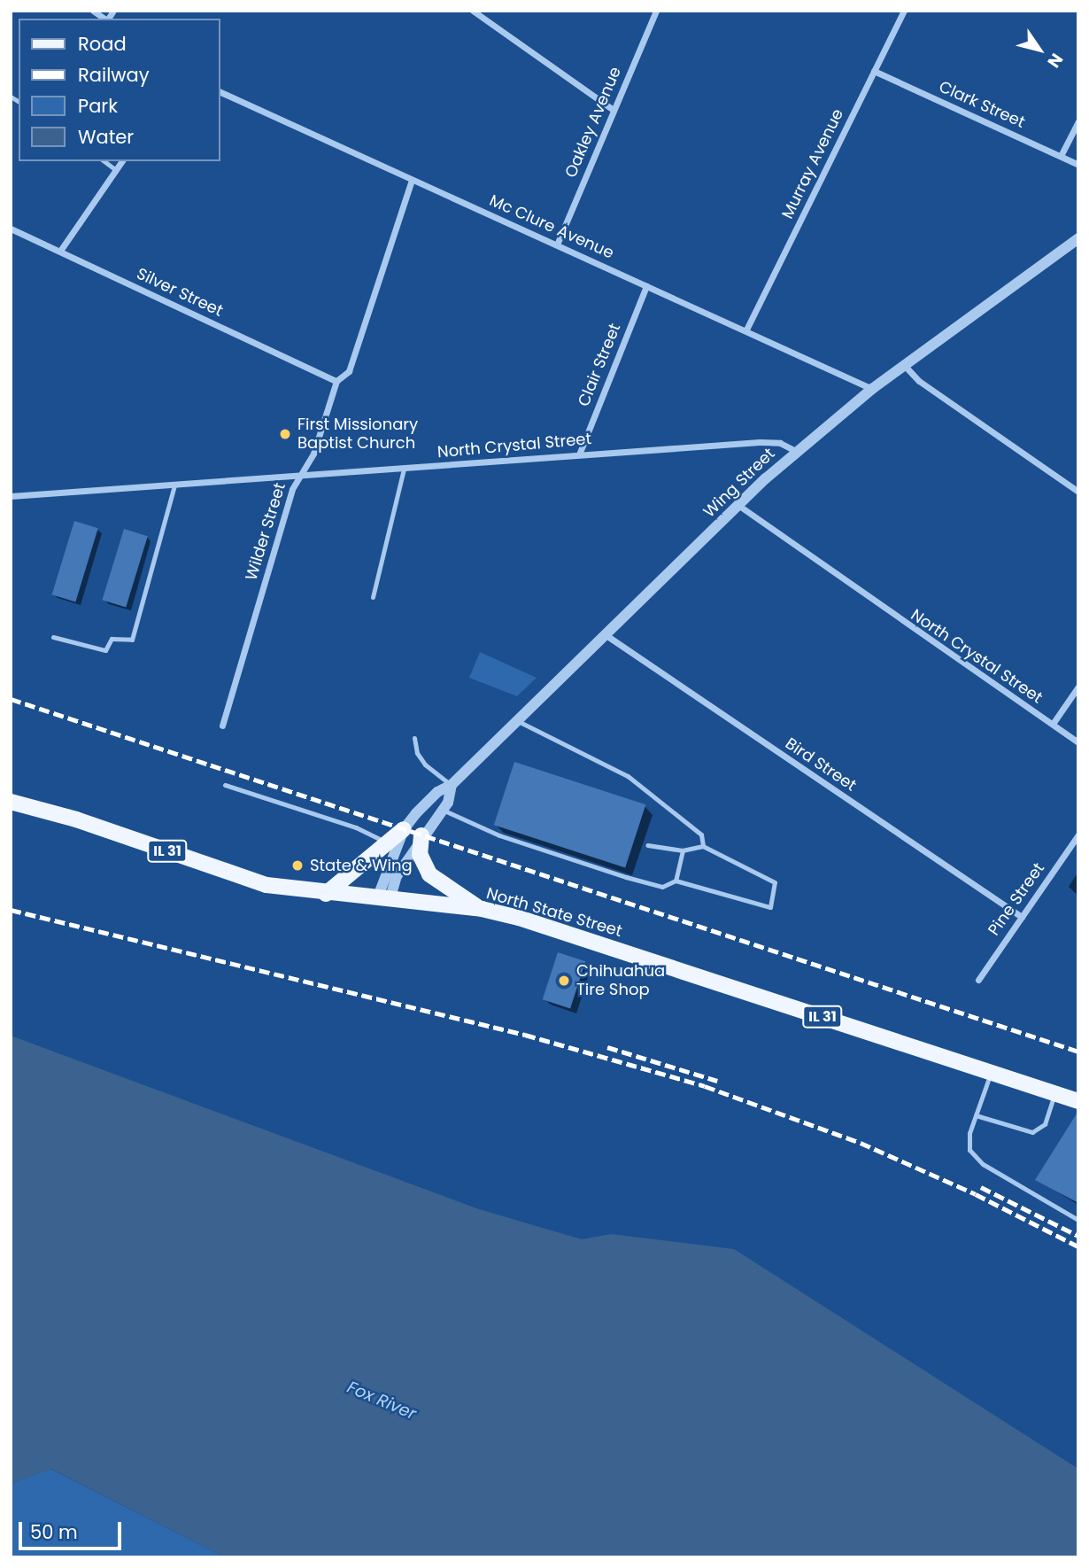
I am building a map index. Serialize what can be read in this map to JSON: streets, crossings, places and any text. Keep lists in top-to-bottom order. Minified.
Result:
{"streets":{"main road":["IL 31","North State Street"],"street":["Clark Street","Oakley Avenue","Murray Avenue","Mc Clure Avenue","Silver Street","Clair Street","North Crystal Street","Wing Street","Wilder Street","Bird Street","Pine Street"]},"crossings":[["Clark Street","Murray Avenue"],["Oakley Avenue","Mc Clure Avenue"],["Murray Avenue","Mc Clure Avenue"],["Mc Clure Avenue","Clair Street"],["Mc Clure Avenue","Wing Street"],["Mc Clure Avenue","Wilder Street"],["Silver Street","Wilder Street"],["Clair Street","North Crystal Street"],["North Crystal Street","Wing Street"],["North Crystal Street","Wilder Street"],["Wing Street","Bird Street"],["Wing Street","North State Street"],["Bird Street","Pine Street"]],"water":["Fox River"],"places":["First Missionary Baptist Church","State & Wing","Chihuahua Tire Shop"],"legend":["Road","Railway","Park","Water"],"scale_bar":"50 m","north":"bottom right"}
